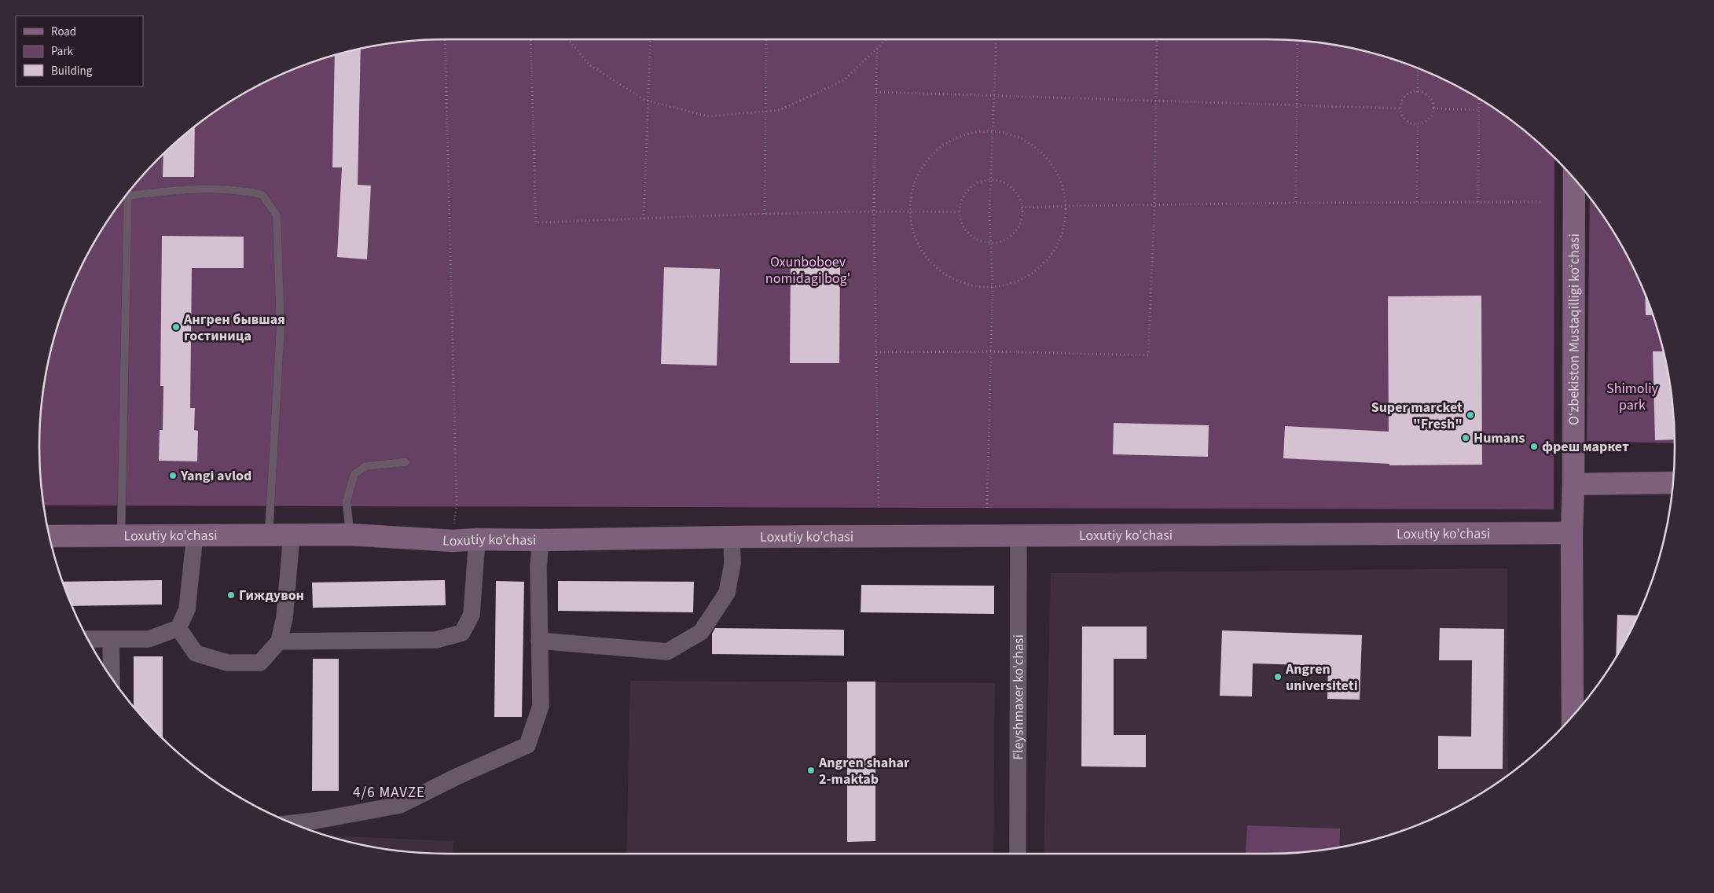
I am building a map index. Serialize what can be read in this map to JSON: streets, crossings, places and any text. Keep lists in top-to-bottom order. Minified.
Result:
{"streets":{"street":["O‘zbekiston Mustaqilligi ko‘chasi","Loxutiy ko'chasi","Fleyshmaxer ko'chasi"]},"crossings":[["O‘zbekiston Mustaqilligi ko‘chasi","Loxutiy ko'chasi"],["Loxutiy ko'chasi","Fleyshmaxer ko'chasi"]],"districts":["4/6 MAVZE"],"parks":["Oxunboboev nomidagi bog'","Shimoliy park"],"places":["Ангрен бывшая гостиница","Super marcket \"Fresh\"","Humans","фреш маркет","Yangi avlod","Гиждувон","Angren universiteti","Angren shahar 2-maktab"],"legend":["Road","Park","Building"]}
